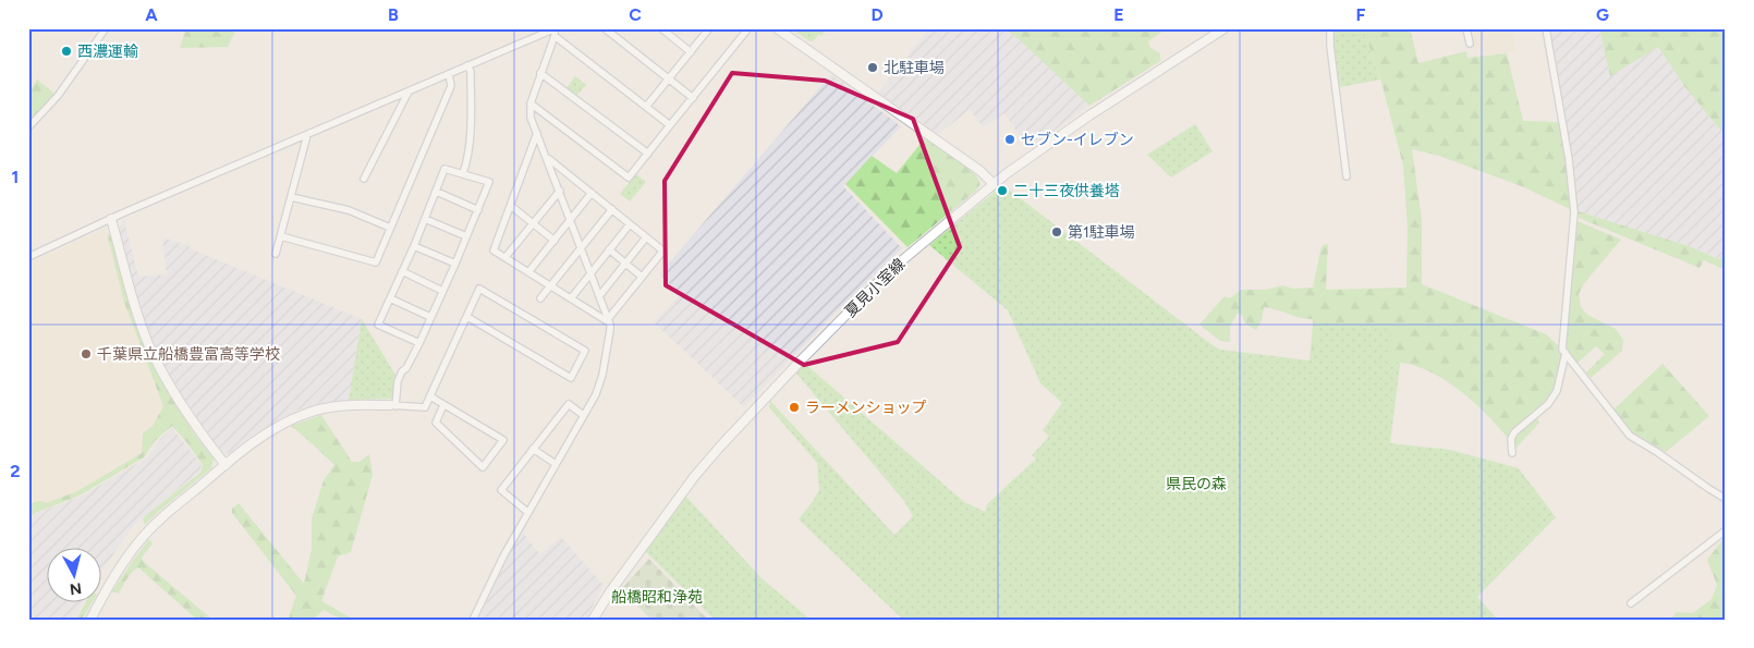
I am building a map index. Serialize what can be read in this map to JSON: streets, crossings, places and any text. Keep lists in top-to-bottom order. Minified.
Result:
{"streets":{"street":["夏見小室線"]},"parks":["県民の森","船橋昭和浄苑"],"places":["西濃運輸","北駐車場","セブン-イレブン","二十三夜供養塔","第1駐車場","千葉県立船橋豊富高等学校","ラーメンショップ"],"north":"bottom","grid":{"columns":["A","B","C","D","E","F","G"],"rows":["1","2"]}}
